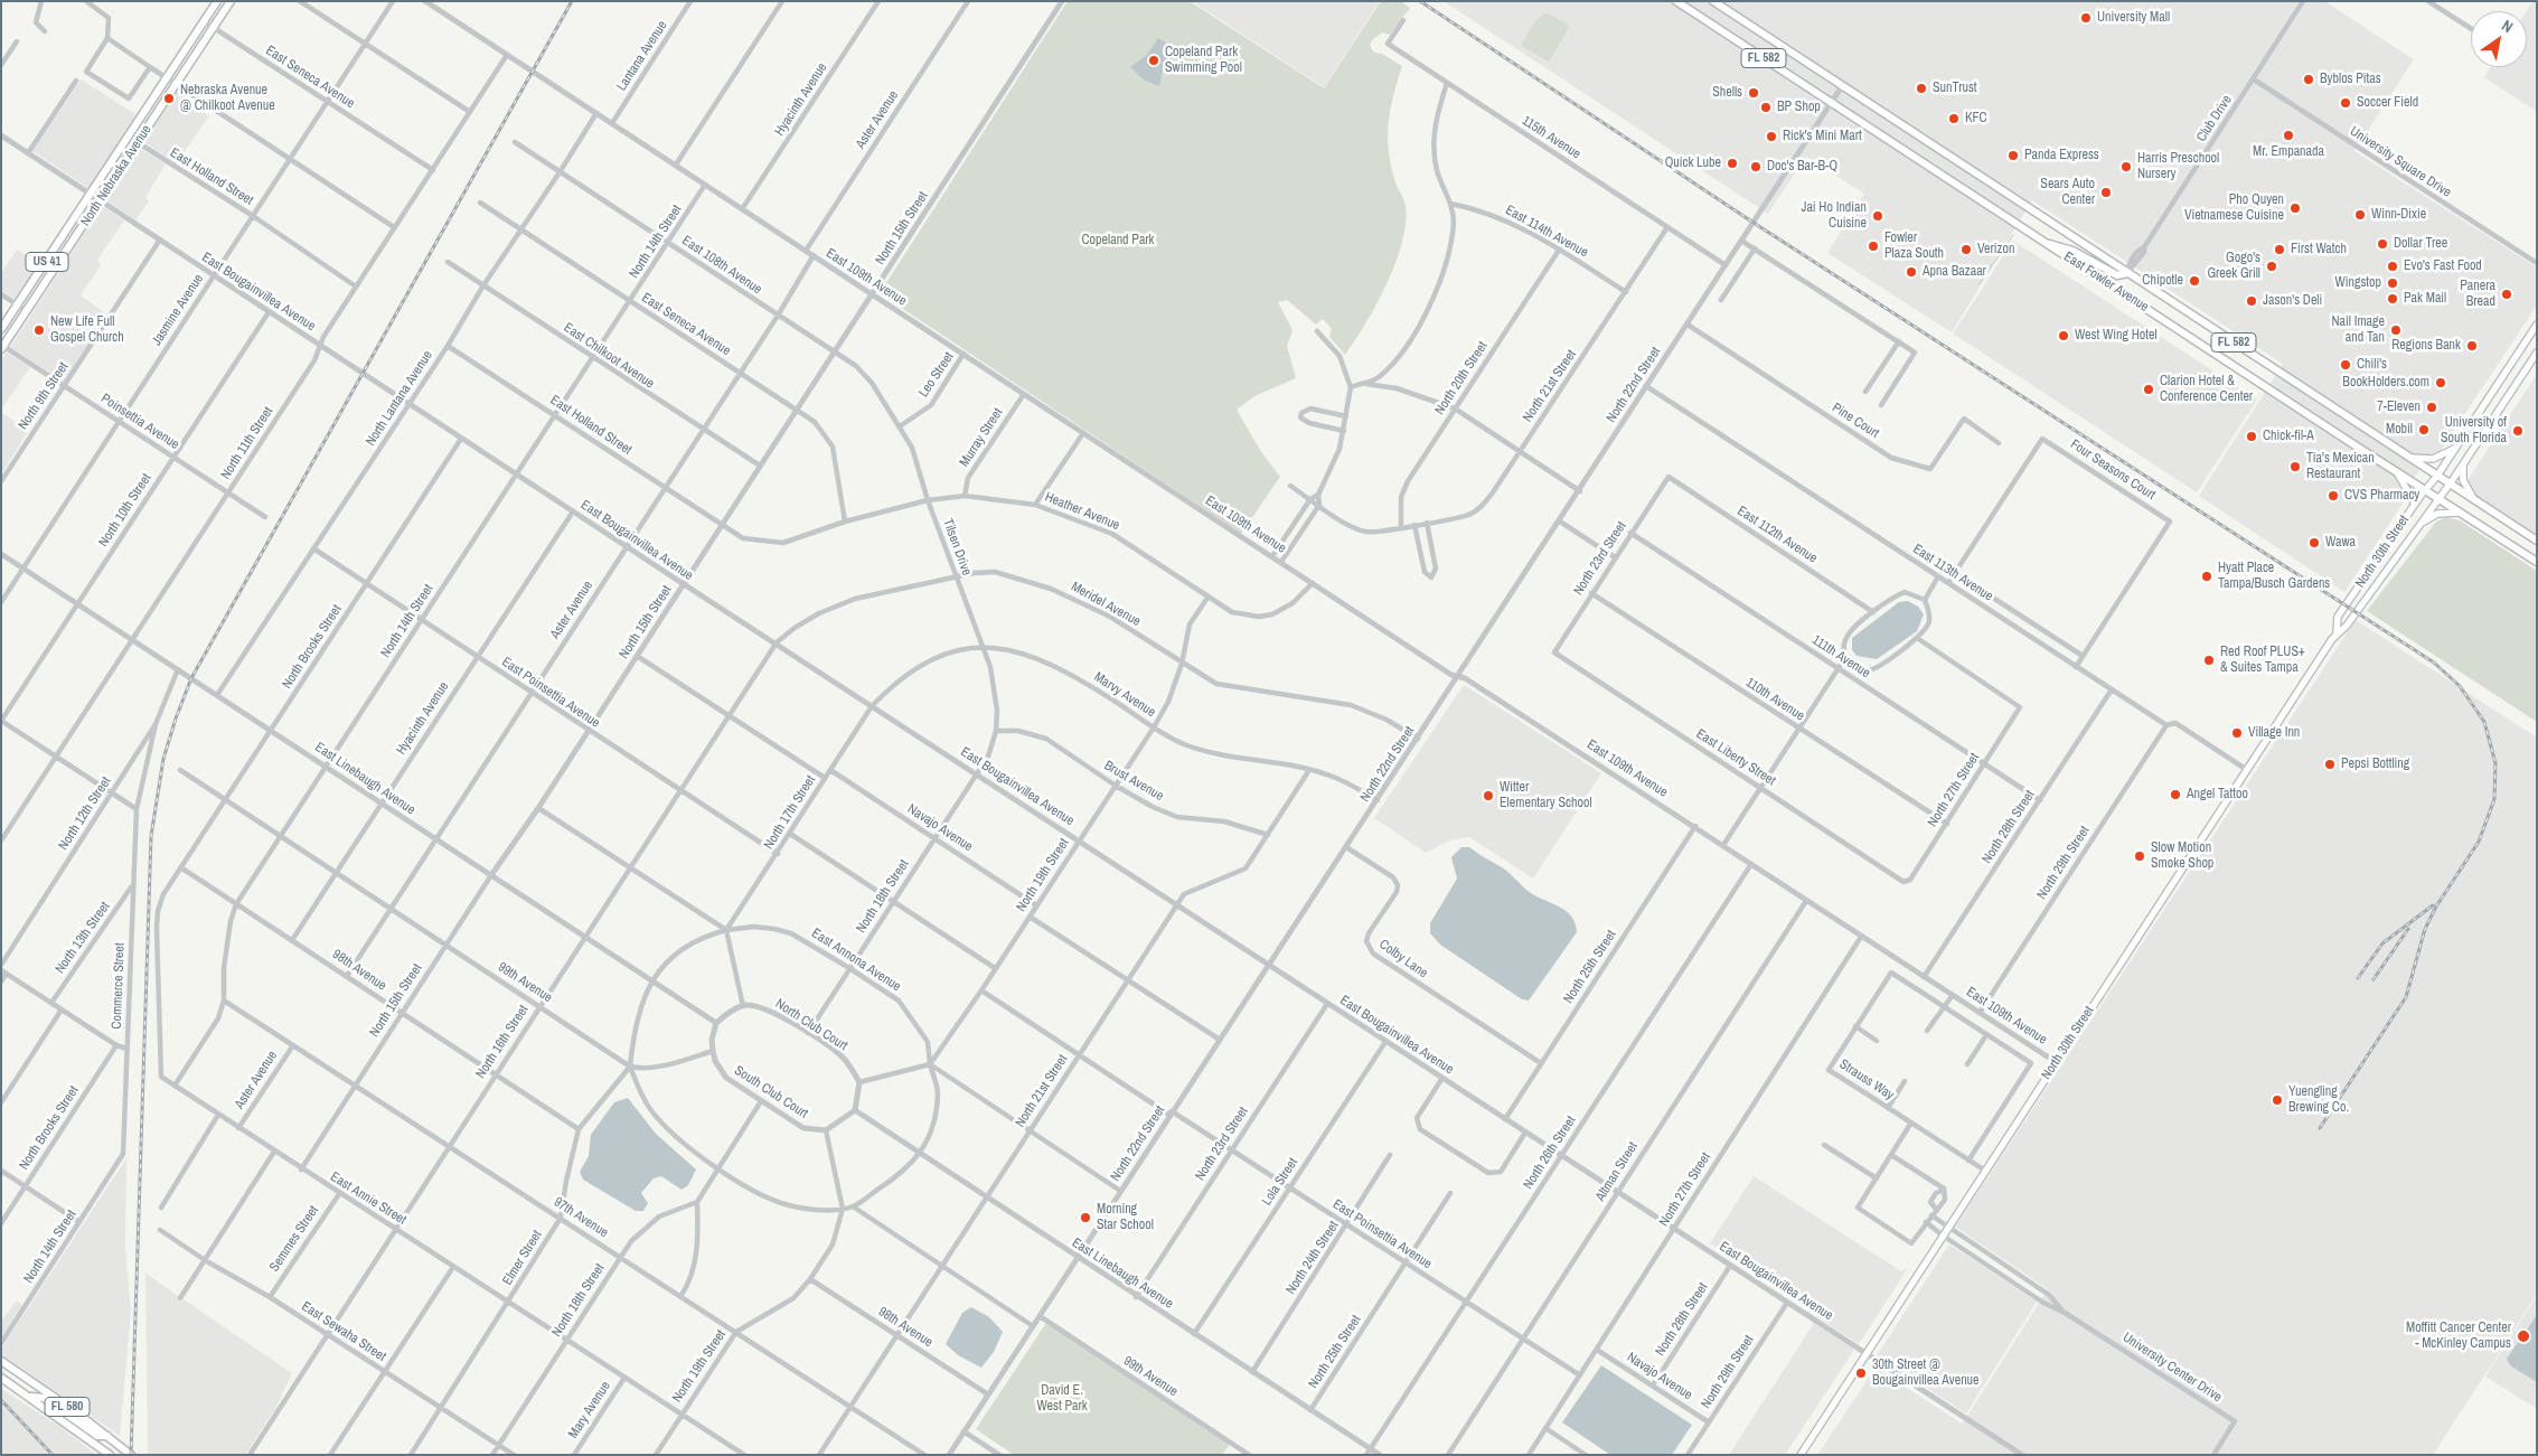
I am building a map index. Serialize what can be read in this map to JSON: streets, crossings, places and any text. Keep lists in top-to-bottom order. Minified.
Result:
{"streets":{"main road":["FL 582","North Nebraska Avenue","US 41","East Fowler Avenue","North 30th Street","FL 580"],"street":["Lantana Avenue","East Seneca Avenue","Hyacinth Avenue","Club Drive","Aster Avenue","115th Avenue","University Square Drive","East Holland Street","North 15th Street","East 114th Avenue","North 14th Street","East 108th Avenue","East 109th Avenue","East Bougainvillea Avenue","Jasmine Avenue","East Chilkoot Avenue","Leo Street","North 20th Street","North 22nd Street","North 21st Street","North 9th Street","North Lantana Avenue","Pine Court","Poinsettia Avenue","Murray Street","North 11th Street","Four Seasons Court","North 10th Street","Heather Avenue","East 112th Avenue","Tilsen Drive","North 23rd Street","East 113th Avenue","Meridel Avenue","North Brooks Street","111th Avenue","East Poinsettia Avenue","Marvy Avenue","110th Avenue","East Liberty Street","East Linebaugh Avenue","Brust Avenue","North 27th Street","North 17th Street","North 12th Street","North 28th Street","Navajo Avenue","North 29th Street","North 19th Street","North 18th Street","North 13th Street","Colby Lane","East Annona Avenue","North 25th Street","98th Avenue","99th Avenue","Commerce Street","North Club Court","North 16th Street","Strauss Way","South Club Court","North 26th Street","Altman Street","Lola Street","East Annie Street","97th Avenue","Semmes Street","Elmer Street","North 24th Street","East Sewaha Street","University Center Drive","Mary Avenue"]},"crossings":[["Lantana Avenue","East 109th Avenue"],["East Seneca Avenue","Aster Avenue"],["East Seneca Avenue","North Nebraska Avenue"],["East Seneca Avenue","North 15th Street"],["East Seneca Avenue","North 14th Street"],["East Seneca Avenue","Jasmine Avenue"],["East Seneca Avenue","North Lantana Avenue"],["East Seneca Avenue","North 11th Street"],["East Seneca Avenue","Heather Avenue"],["Hyacinth Avenue","East 109th Avenue"],["Hyacinth Avenue","East Bougainvillea Avenue"],["Hyacinth Avenue","East Poinsettia Avenue"],["Hyacinth Avenue","East Linebaugh Avenue"],["Hyacinth Avenue","98th Avenue"],["Hyacinth Avenue","99th Avenue"],["Club Drive","University Square Drive"],["Club Drive","East Fowler Avenue"],["Aster Avenue","East Holland Street"],["Aster Avenue","East 108th Avenue"],["Aster Avenue","East 109th Avenue"],["Aster Avenue","East Bougainvillea Avenue"],["Aster Avenue","East Chilkoot Avenue"],["Aster Avenue","East Poinsettia Avenue"],["Aster Avenue","East Linebaugh Avenue"],["Aster Avenue","98th Avenue"],["Aster Avenue","99th Avenue"],["Aster Avenue","East Annie Street"],["Aster Avenue","97th Avenue"],["115th Avenue","North 22nd Street"],["115th Avenue","North 21st Street"],["North Nebraska Avenue","East Holland Street"],["North Nebraska Avenue","East Bougainvillea Avenue"],["North Nebraska Avenue","Poinsettia Avenue"],["East Holland Street","North 15th Street"],["East Holland Street","North 14th Street"],["East Holland Street","Jasmine Avenue"],["East Holland Street","North Lantana Avenue"],["East Holland Street","North 11th Street"],["East Holland Street","Heather Avenue"],["North 15th Street","East 108th Avenue"],["North 15th Street","East 109th Avenue"],["North 15th Street","East Bougainvillea Avenue"],["North 15th Street","East Chilkoot Avenue"],["North 15th Street","Heather Avenue"],["North 15th Street","Tilsen Drive"],["North 15th Street","East Poinsettia Avenue"],["North 15th Street","East Linebaugh Avenue"],["North 15th Street","98th Avenue"],["North 15th Street","99th Avenue"],["North 15th Street","East Annie Street"],["North 15th Street","97th Avenue"],["East 114th Avenue","North 20th Street"],["East 114th Avenue","North 21st Street"],["North 14th Street","East 108th Avenue"],["North 14th Street","East 109th Avenue"],["North 14th Street","East Bougainvillea Avenue"],["North 14th Street","East Chilkoot Avenue"],["North 14th Street","East Poinsettia Avenue"],["North 14th Street","East Linebaugh Avenue"],["North 14th Street","98th Avenue"],["North 14th Street","99th Avenue"],["North 14th Street","Commerce Street"],["North 14th Street","East Annie Street"],["North 14th Street","97th Avenue"],["East 108th Avenue","North Lantana Avenue"],["East 108th Avenue","Tilsen Drive"],["East 109th Avenue","Leo Street"],["East 109th Avenue","North 22nd Street"],["East 109th Avenue","North Lantana Avenue"],["East 109th Avenue","Murray Street"],["East 109th Avenue","North 11th Street"],["East 109th Avenue","Heather Avenue"],["East 109th Avenue","North 30th Street"],["East 109th Avenue","North 27th Street"],["East 109th Avenue","North 28th Street"],["East 109th Avenue","North 29th Street"],["East 109th Avenue","North 25th Street"],["East 109th Avenue","North 26th Street"],["East 109th Avenue","Altman Street"],["East Fowler Avenue","North 22nd Street"],["East Fowler Avenue","North 30th Street"],["East Bougainvillea Avenue","Jasmine Avenue"],["East Bougainvillea Avenue","North 22nd Street"],["East Bougainvillea Avenue","North 21st Street"],["East Bougainvillea Avenue","North 9th Street"],["East Bougainvillea Avenue","North Lantana Avenue"],["East Bougainvillea Avenue","North 11th Street"],["East Bougainvillea Avenue","North 10th Street"],["East Bougainvillea Avenue","Tilsen Drive"],["East Bougainvillea Avenue","North 30th Street"],["East Bougainvillea Avenue","North 23rd Street"],["East Bougainvillea Avenue","Meridel Avenue"],["East Bougainvillea Avenue","North Brooks Street"],["East Bougainvillea Avenue","Marvy Avenue"],["East Bougainvillea Avenue","North 27th Street"],["East Bougainvillea Avenue","North 17th Street"],["East Bougainvillea Avenue","North 28th Street"],["East Bougainvillea Avenue","North 29th Street"],["East Bougainvillea Avenue","North 19th Street"],["East Bougainvillea Avenue","North 18th Street"],["East Bougainvillea Avenue","North 25th Street"],["East Bougainvillea Avenue","North 16th Street"],["East Bougainvillea Avenue","North 26th Street"],["East Bougainvillea Avenue","Altman Street"],["East Bougainvillea Avenue","Lola Street"],["Jasmine Avenue","Poinsettia Avenue"],["Jasmine Avenue","East Linebaugh Avenue"],["East Chilkoot Avenue","North Lantana Avenue"],["Leo Street","Tilsen Drive"],["North 20th Street","North 21st Street"],["North 22nd Street","Pine Court"],["North 22nd Street","East 113th Avenue"],["North 22nd Street","Meridel Avenue"],["North 22nd Street","East Poinsettia Avenue"],["North 22nd Street","Marvy Avenue"],["North 22nd Street","East Linebaugh Avenue"],["North 22nd Street","Colby Lane"],["North 22nd Street","98th Avenue"],["North 22nd Street","99th Avenue"],["North 21st Street","East Poinsettia Avenue"],["North 21st Street","Marvy Avenue"],["North 21st Street","East Linebaugh Avenue"],["North 21st Street","Brust Avenue"],["North 21st Street","98th Avenue"],["North 21st Street","97th Avenue"],["North 9th Street","Poinsettia Avenue"],["North Lantana Avenue","East Poinsettia Avenue"],["North Lantana Avenue","East Linebaugh Avenue"],["Poinsettia Avenue","North 11th Street"],["Poinsettia Avenue","North 10th Street"],["Murray Street","Heather Avenue"],["North 11th Street","East Linebaugh Avenue"],["Four Seasons Court","East 113th Avenue"],["North 10th Street","East Linebaugh Avenue"],["Heather Avenue","Tilsen Drive"],["Heather Avenue","North 19th Street"],["East 112th Avenue","North 23rd Street"],["Tilsen Drive","Meridel Avenue"],["Tilsen Drive","Marvy Avenue"],["Tilsen Drive","Brust Avenue"],["Tilsen Drive","North 18th Street"],["North 30th Street","East 113th Avenue"],["North 30th Street","Strauss Way"],["North 30th Street","University Center Drive"],["North 23rd Street","111th Avenue"],["North 23rd Street","East Poinsettia Avenue"],["North 23rd Street","110th Avenue"],["North 23rd Street","East Liberty Street"],["North 23rd Street","East Linebaugh Avenue"],["East 113th Avenue","North 28th Street"],["East 113th Avenue","North 29th Street"],["Meridel Avenue","North 19th Street"],["Meridel Avenue","North 16th Street"],["North Brooks Street","East Poinsettia Avenue"],["North Brooks Street","East Linebaugh Avenue"],["North Brooks Street","98th Avenue"],["North Brooks Street","99th Avenue"],["North Brooks Street","East Annie Street"],["111th Avenue","North 27th Street"],["111th Avenue","North 28th Street"],["East Poinsettia Avenue","North 27th Street"],["East Poinsettia Avenue","North 17th Street"],["East Poinsettia Avenue","North 19th Street"],["East Poinsettia Avenue","North 25th Street"],["East Poinsettia Avenue","North 16th Street"],["East Poinsettia Avenue","North 26th Street"],["East Poinsettia Avenue","Altman Street"],["East Poinsettia Avenue","Lola Street"],["East Poinsettia Avenue","North 24th Street"],["Marvy Avenue","North 17th Street"],["Marvy Avenue","North 19th Street"],["110th Avenue","North 27th Street"],["East Liberty Street","North 27th Street"],["East Linebaugh Avenue","North 12th Street"],["East Linebaugh Avenue","North 25th Street"],["East Linebaugh Avenue","North 16th Street"],["East Linebaugh Avenue","North 26th Street"],["East Linebaugh Avenue","Lola Street"],["East Linebaugh Avenue","North 24th Street"],["Brust Avenue","North 19th Street"],["North 27th Street","Navajo Avenue"],["North 17th Street","Navajo Avenue"],["North 17th Street","East Annona Avenue"],["North 12th Street","Commerce Street"],["North 28th Street","Navajo Avenue"],["Navajo Avenue","North 29th Street"],["Navajo Avenue","North 19th Street"],["Navajo Avenue","North 18th Street"],["North 19th Street","East Annona Avenue"],["North 19th Street","98th Avenue"],["North 19th Street","South Club Court"],["North 19th Street","East Annie Street"],["North 19th Street","97th Avenue"],["North 18th Street","East Annona Avenue"],["North 18th Street","North Club Court"],["North 18th Street","East Annie Street"],["North 18th Street","97th Avenue"],["North 18th Street","East Sewaha Street"],["North 13th Street","Commerce Street"],["Colby Lane","North 25th Street"],["98th Avenue","North 16th Street"],["98th Avenue","East Annie Street"],["98th Avenue","Elmer Street"],["99th Avenue","North 16th Street"],["99th Avenue","Elmer Street"],["North 16th Street","East Annie Street"],["North 16th Street","97th Avenue"],["North 16th Street","East Sewaha Street"],["East Annie Street","Semmes Street"],["East Annie Street","Elmer Street"],["East Annie Street","Mary Avenue"],["97th Avenue","Elmer Street"],["Semmes Street","East Sewaha Street"],["Elmer Street","East Sewaha Street"]],"parks":["Copeland Park","David E. West Park"],"places":["University Mall","Copeland Park Swimming Pool","Byblos Pitas","SunTrust","Shells","Nebraska Avenue @ Chilkoot Avenue","Soccer Field","BP Shop","KFC","Mr. Empanada","Rick's Mini Mart","Panda Express","Quick Lube","Doc's Bar-B-Q","Harris Preschool Nursery","Sears Auto Center","Pho Quyen Vietnamese Cuisine","Winn-Dixie","Jai Ho Indian Cuisine","Dollar Tree","Fowler Plaza South","Verizon","First Watch","Gogo's Greek Grill","Evo's Fast Food","Apna Bazaar","Chipotle","Wingstop","Panera Bread","Pak Mail","Jason's Deli","New Life Full Gospel Church","Nail Image and Tan","West Wing Hotel","Regions Bank","Chili's","BookHolders.com","Clarion Hotel & Conference Center","7-Eleven","Mobil","University of South Florida","Chick-fil-A","Tia's Mexican Restaurant","CVS Pharmacy","Wawa","Hyatt Place Tampa/Busch Gardens","Red Roof PLUS+ & Suites Tampa","Village Inn","Pepsi Bottling","Angel Tattoo","Witter Elementary School","Slow Motion Smoke Shop","Yuengling Brewing Co.","Morning Star School","Moffitt Cancer Center - McKinley Campus","30th Street @ Bougainvillea Avenue"],"north":"top right"}
